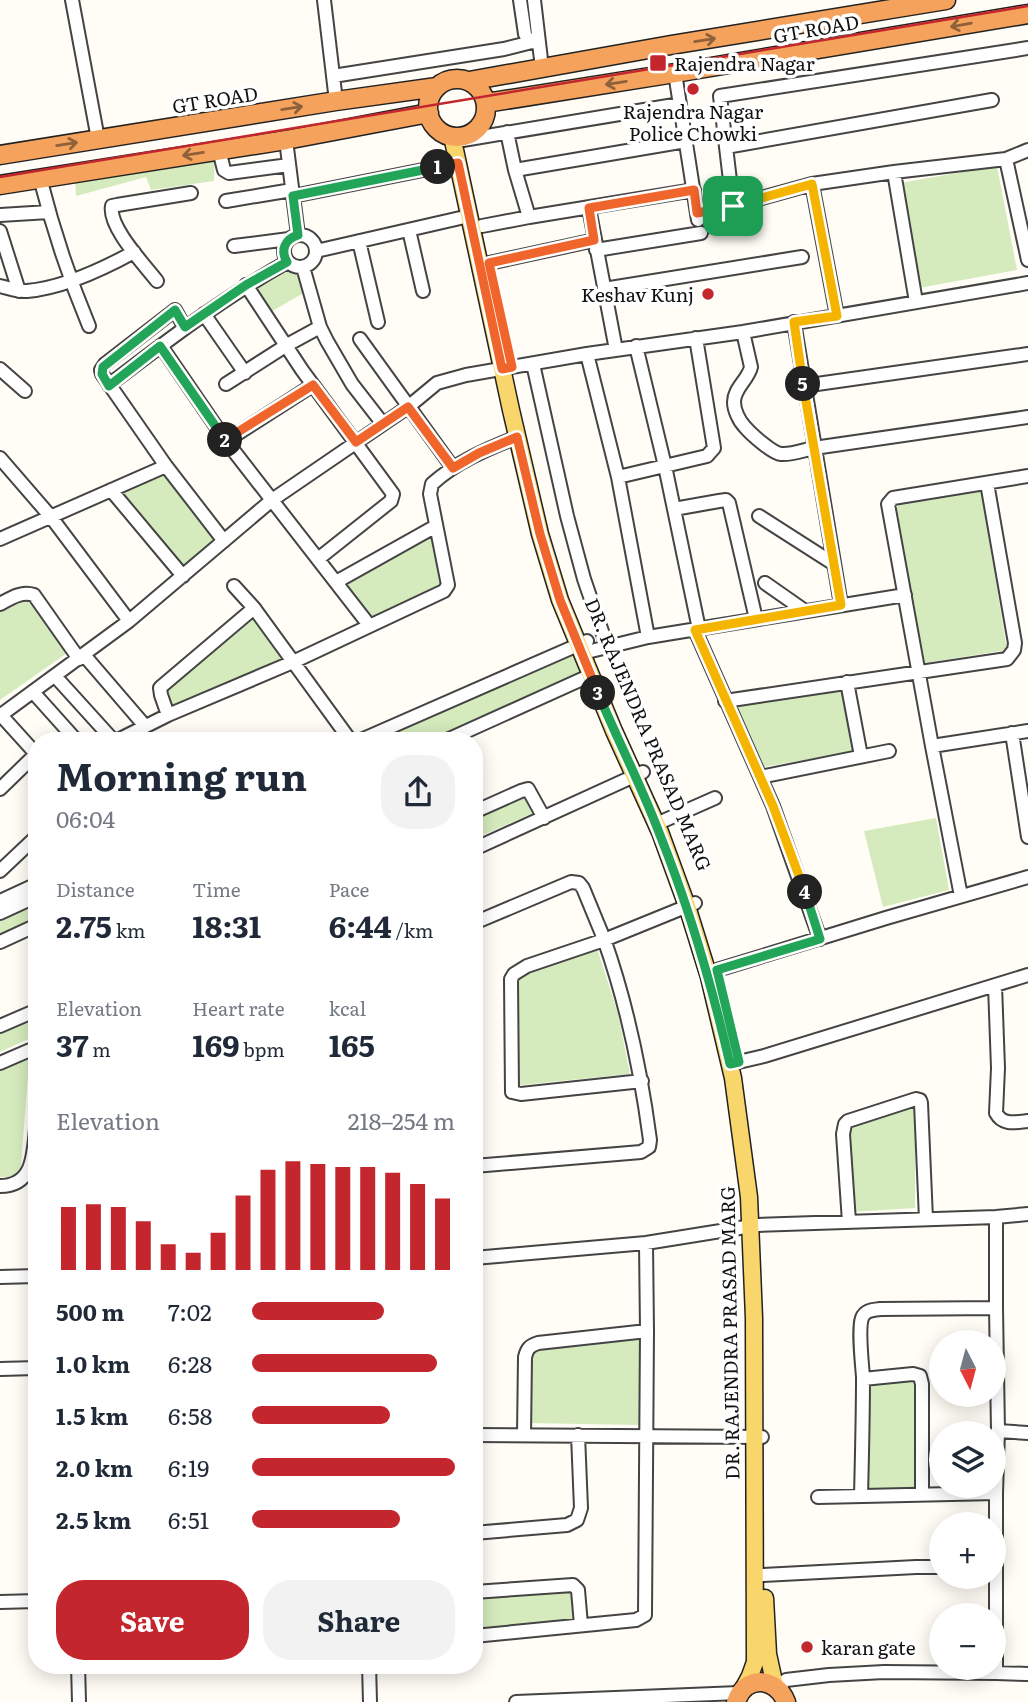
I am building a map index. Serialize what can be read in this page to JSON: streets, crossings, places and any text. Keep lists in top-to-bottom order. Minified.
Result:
{"streets":{"highway":["GT ROAD"],"main road":["DR. RAJENDRA PRASAD MARG"]},"crossings":[["GT ROAD","DR. RAJENDRA PRASAD MARG"]],"places":{"transit":["Rajendra Nagar"],"other":["Rajendra Nagar Police Chowki","Keshav Kunj","karan gate"]},"north":"bottom","page":{"pins":["1","5","2","3","4"],"heading":["Morning run","06:04"],"stats":[["Distance","2.75 km"],["Time","18:31"],["Pace","6:44 /km"],["Elevation","37 m"],["Heart rate","169 bpm"],["kcal","165"]],"chart":["Elevation","218–254 m"],"list":[{"name":"500 m","note":"7:02"},{"name":"1.0 km","note":"6:28"},{"name":"1.5 km","note":"6:58"},{"name":"2.0 km","note":"6:19"},{"name":"2.5 km","note":"6:51"}],"map_buttons":["+","−"],"buttons":["Save","Share"]}}
